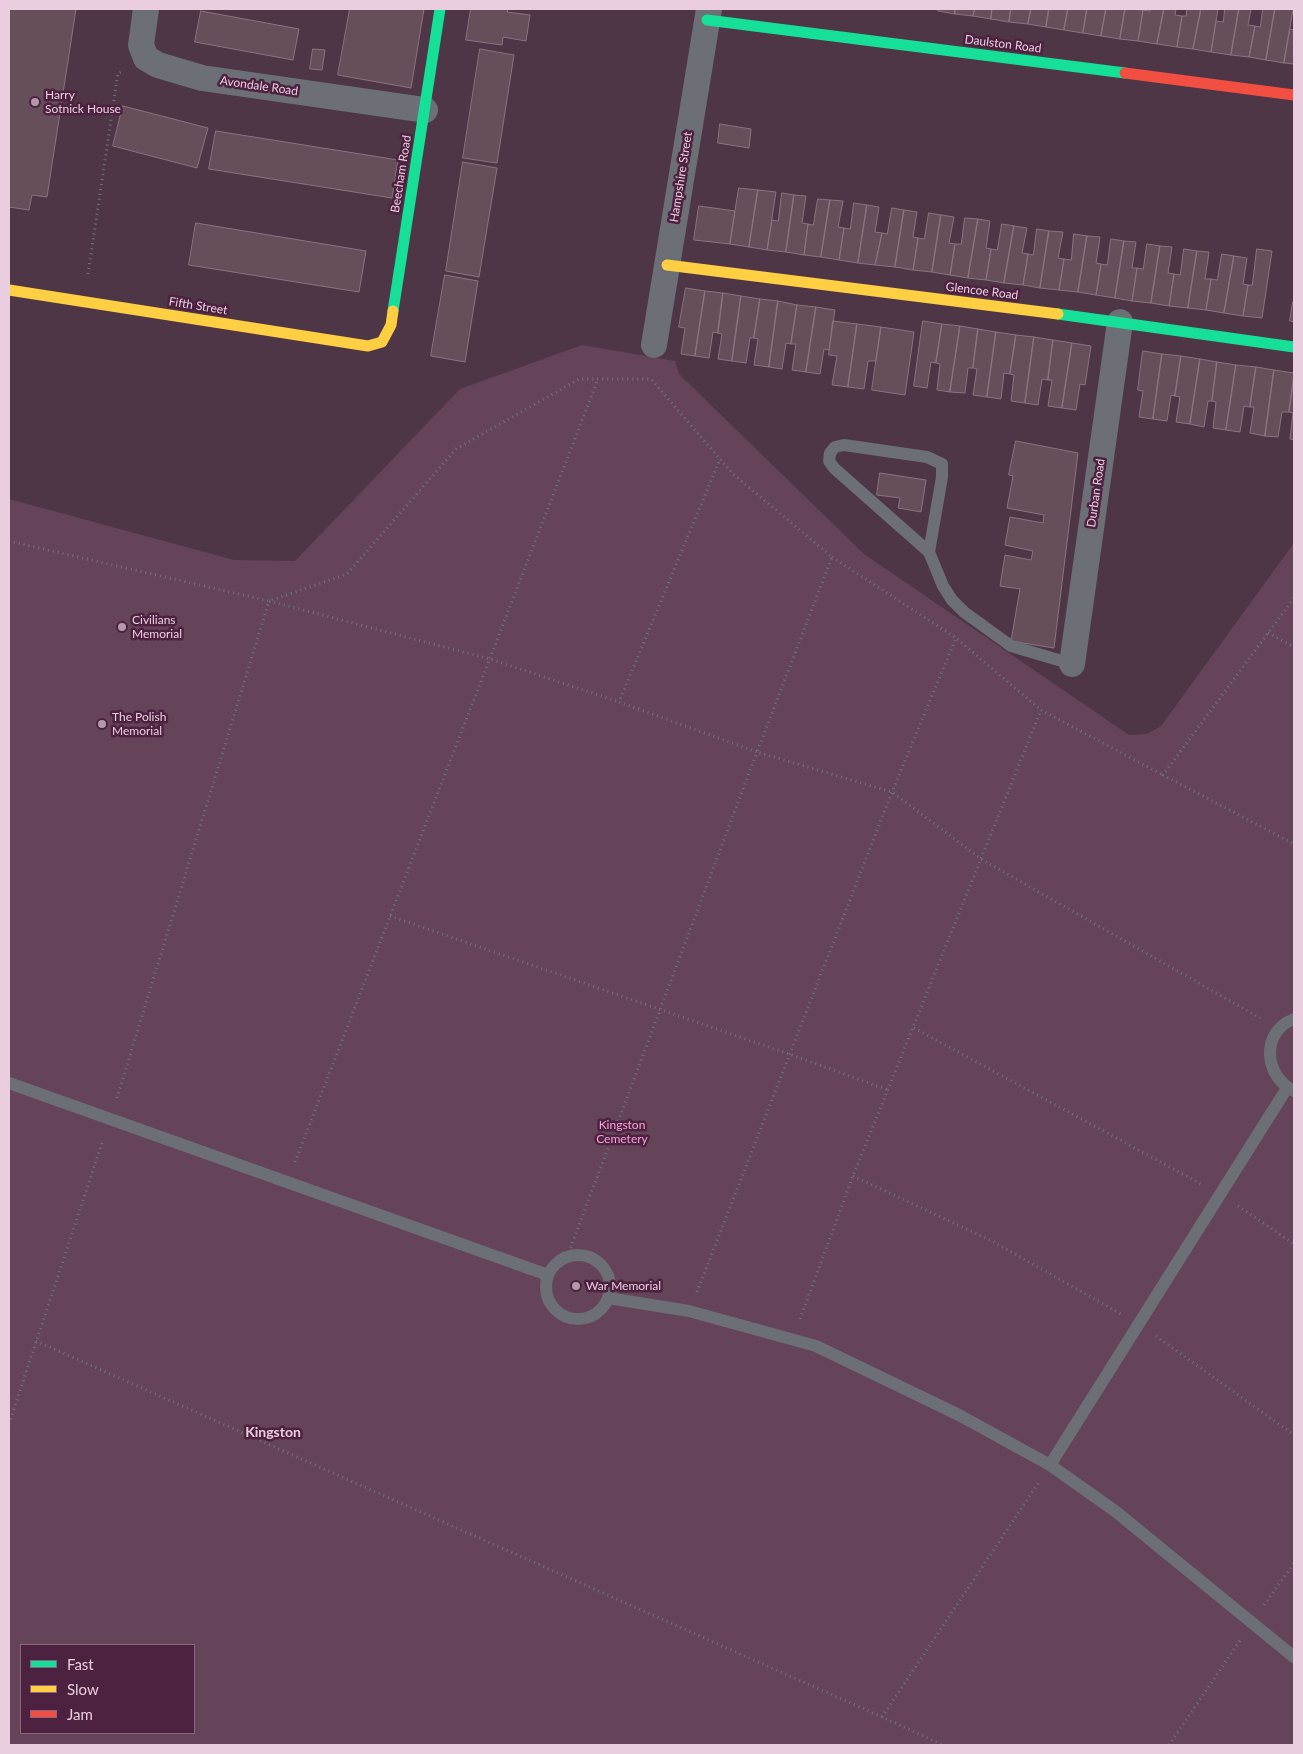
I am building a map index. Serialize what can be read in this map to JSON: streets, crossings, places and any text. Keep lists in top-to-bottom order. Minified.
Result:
{"streets":{"street":["Daulston Road","Avondale Road","Beecham Road","Hampshire Street","Glencoe Road","Fifth Street","Durban Road"]},"crossings":[["Daulston Road","Hampshire Street"],["Avondale Road","Beecham Road"],["Beecham Road","Fifth Street"],["Hampshire Street","Glencoe Road"],["Glencoe Road","Durban Road"]],"districts":["Kingston"],"parks":["Kingston Cemetery"],"places":["Harry Sotnick House","Civilians Memorial","The Polish Memorial","War Memorial"],"legend":["Fast","Slow","Jam"]}
